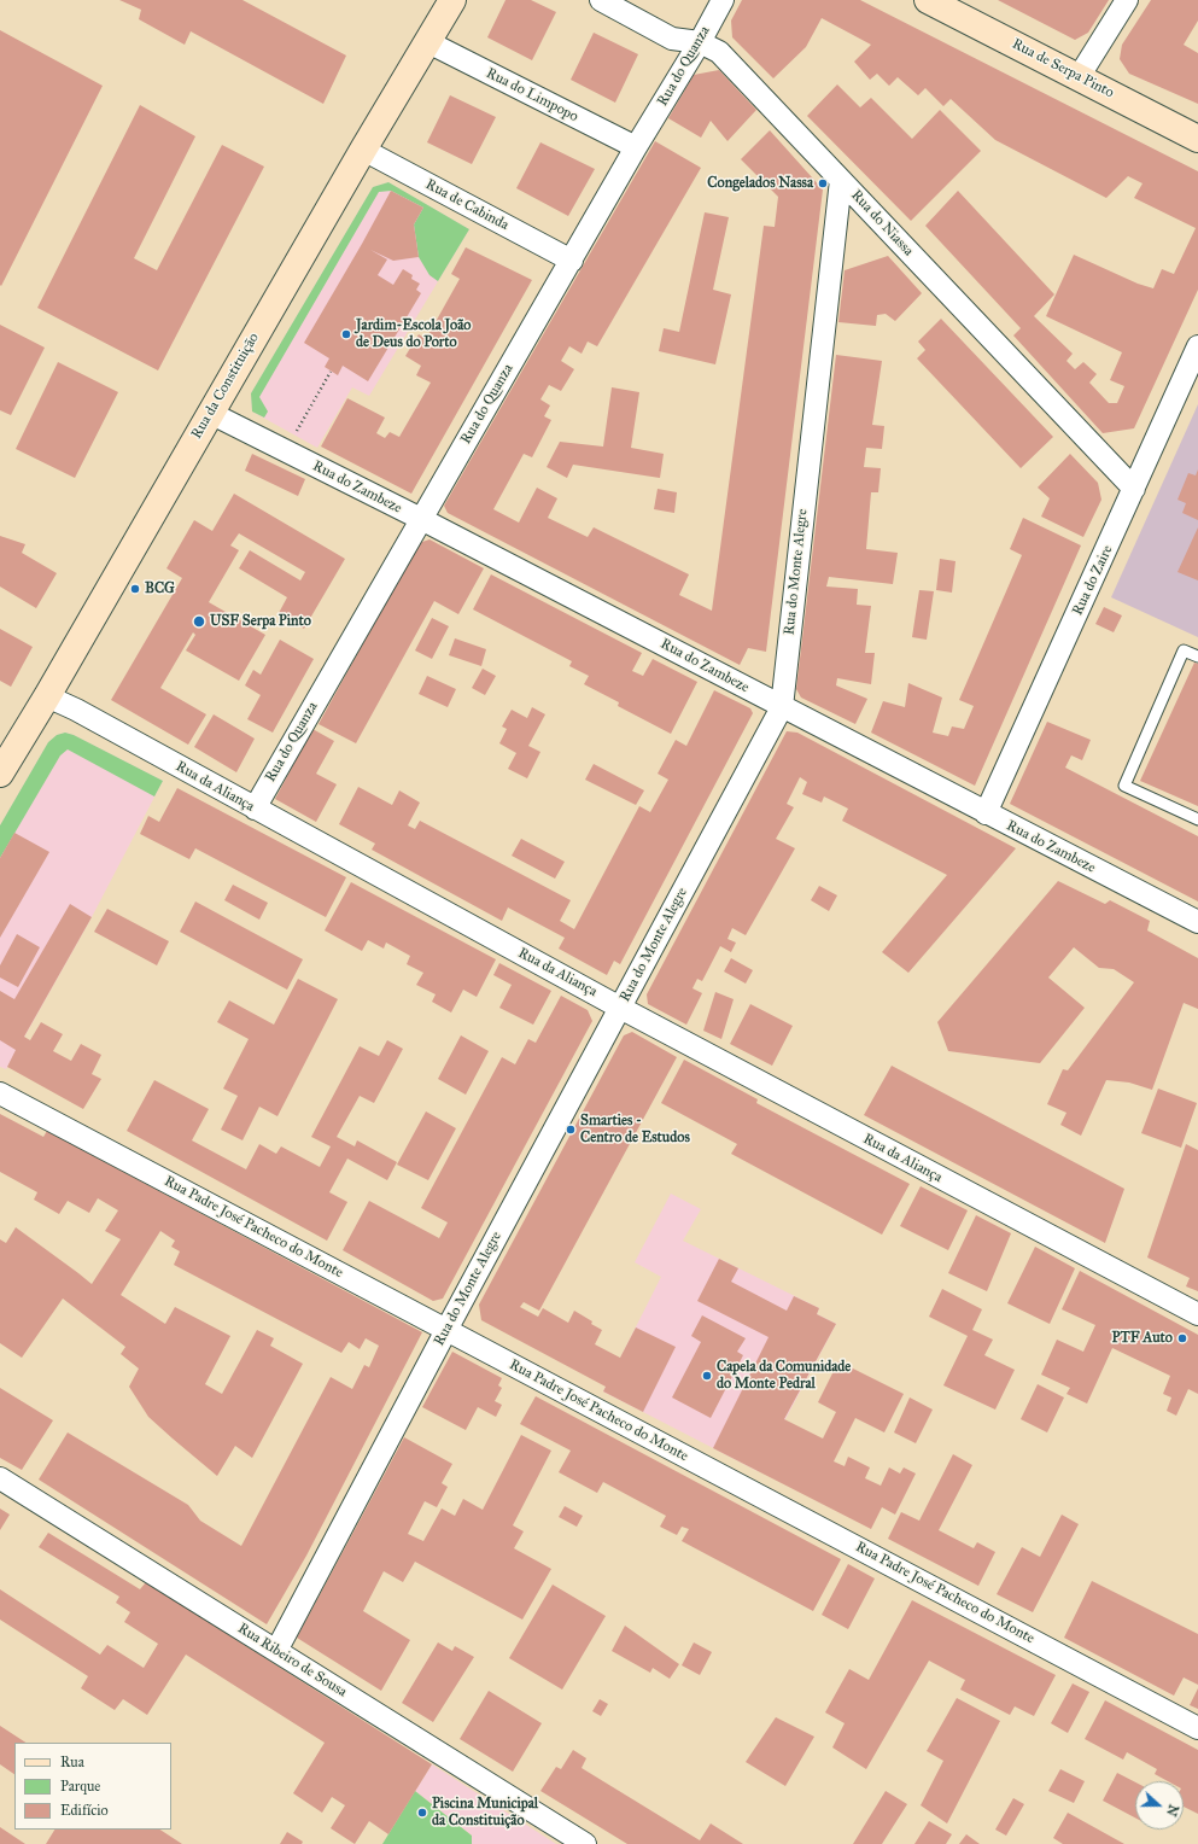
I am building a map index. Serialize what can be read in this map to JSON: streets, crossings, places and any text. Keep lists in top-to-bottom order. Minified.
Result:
{"streets":{"main road":["Rua de Serpa Pinto","Rua da Constituição"],"street":["Rua do Quanza","Rua do Limpopo","Rua de Cabinda","Rua do Niassa","Rua do Zambeze","Rua do Monte Alegre","Rua do Zaire","Rua da Aliança","Rua Padre José Pacheco do Monte","Rua Ribeiro de Sousa"]},"crossings":[["Rua do Quanza","Rua do Limpopo"],["Rua do Quanza","Rua de Cabinda"],["Rua do Quanza","Rua do Niassa"],["Rua do Quanza","Rua do Zambeze"],["Rua do Quanza","Rua da Aliança"],["Rua do Limpopo","Rua da Constituição"],["Rua de Cabinda","Rua da Constituição"],["Rua do Niassa","Rua do Monte Alegre"],["Rua do Niassa","Rua do Zaire"],["Rua da Constituição","Rua do Zambeze"],["Rua da Constituição","Rua da Aliança"],["Rua do Zambeze","Rua do Monte Alegre"],["Rua do Zambeze","Rua do Zaire"],["Rua do Monte Alegre","Rua da Aliança"],["Rua do Monte Alegre","Rua Padre José Pacheco do Monte"],["Rua do Monte Alegre","Rua Ribeiro de Sousa"]],"places":["Congelados Nassa","Jardim-Escola João de Deus do Porto","BCG","USF Serpa Pinto","Smarties - Centro de Estudos","PTF Auto","Capela da Comunidade do Monte Pedral","Piscina Municipal da Constituição"],"legend":["Rua","Parque","Edifício"],"north":"right"}
